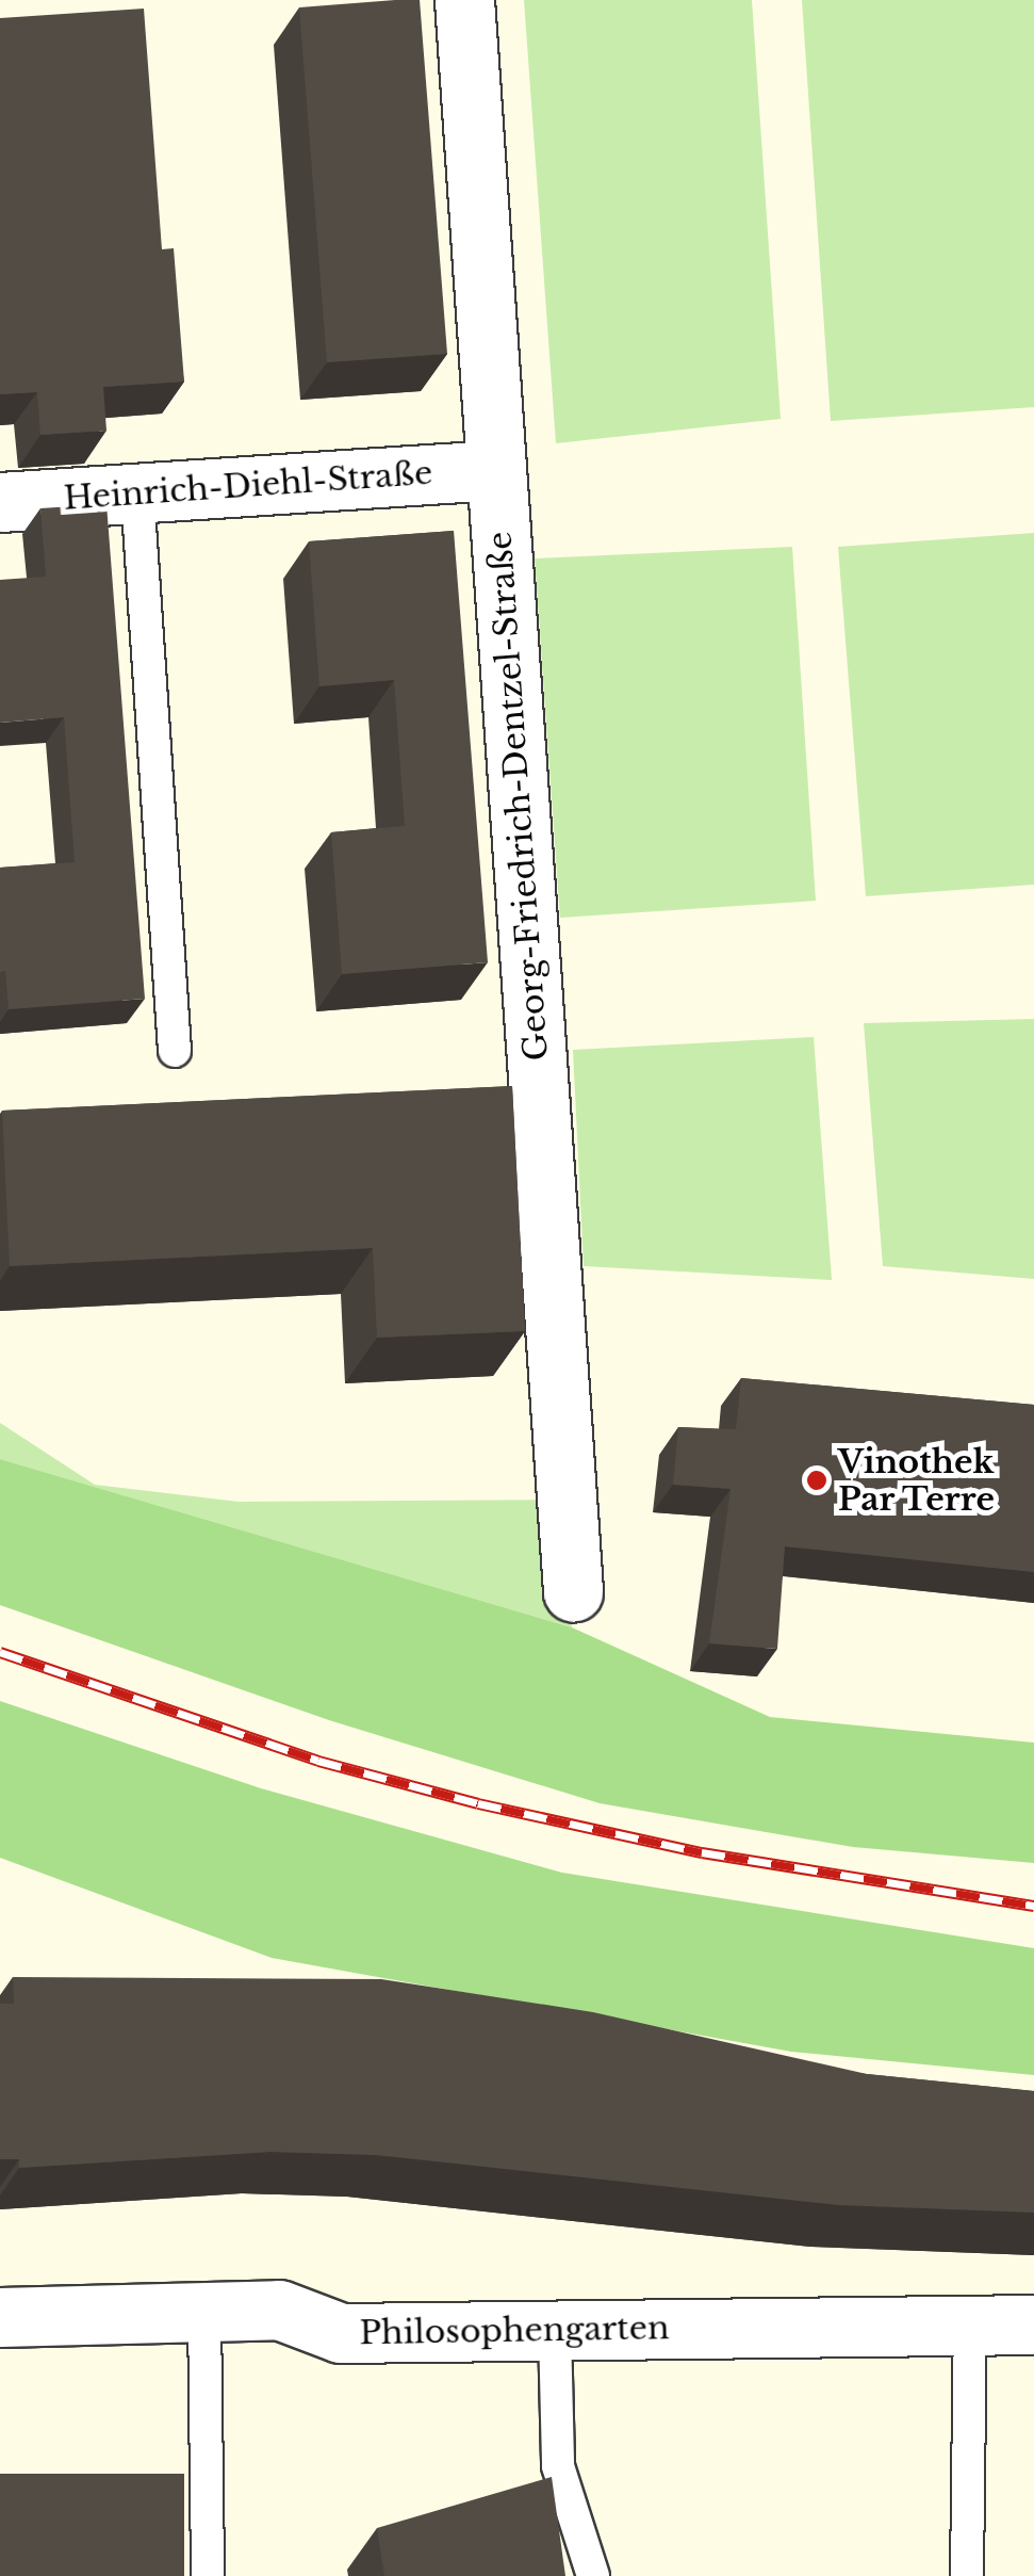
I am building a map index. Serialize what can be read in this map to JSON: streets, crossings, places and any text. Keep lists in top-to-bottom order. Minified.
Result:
{"streets":{"street":["Heinrich-Diehl-Straße","Georg-Friedrich-Dentzel-Straße","Philosophengarten"]},"crossings":[["Heinrich-Diehl-Straße","Georg-Friedrich-Dentzel-Straße"]],"places":["Vinothek Par Terre"]}
